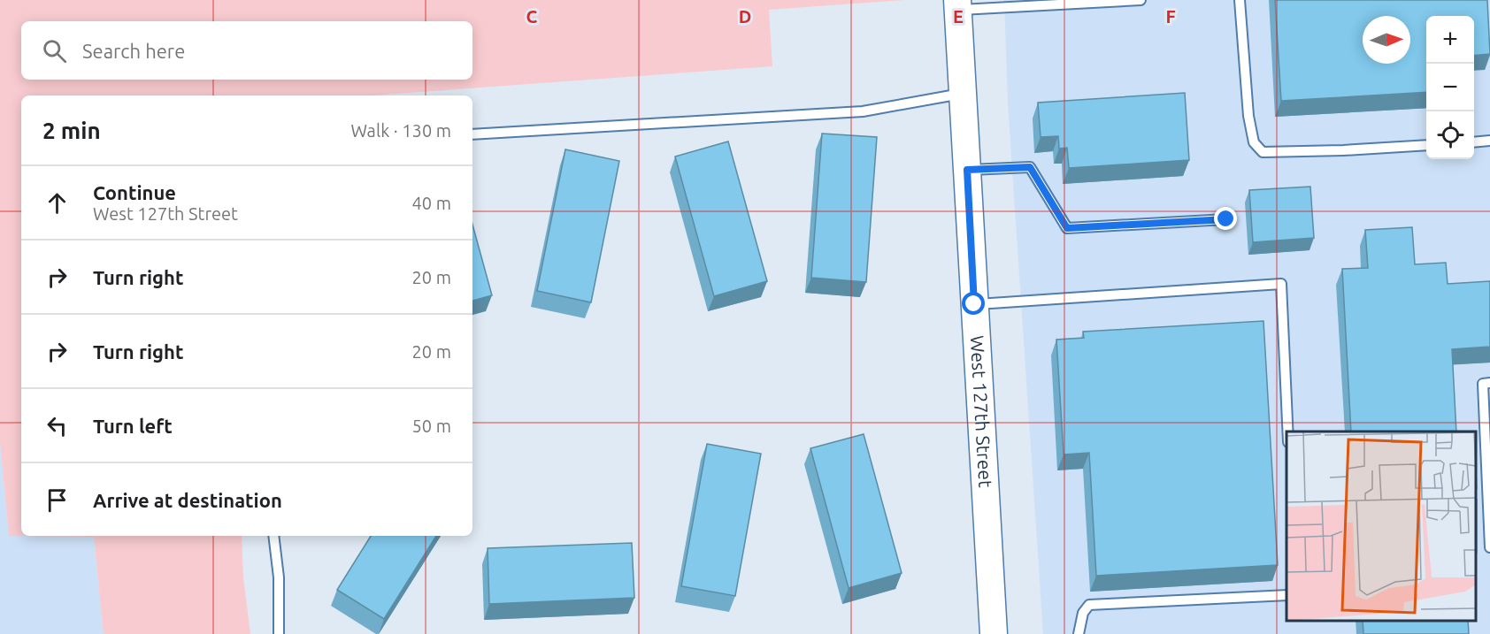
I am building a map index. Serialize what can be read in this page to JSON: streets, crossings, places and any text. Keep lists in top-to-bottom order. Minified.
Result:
{"streets":{"main road":["West 127th Street"]},"north":"right","page":{"map_buttons":["+","−"],"search":"Search here","heading":["2 min","Walk · 130 m"],"list":[["Continue","West 127th Street","40 m"],["Turn right","20 m"],["Turn right","20 m"],["Turn left","50 m"],"Arrive at destination"]},"grid":{"columns":["C","D","E","F"]}}
